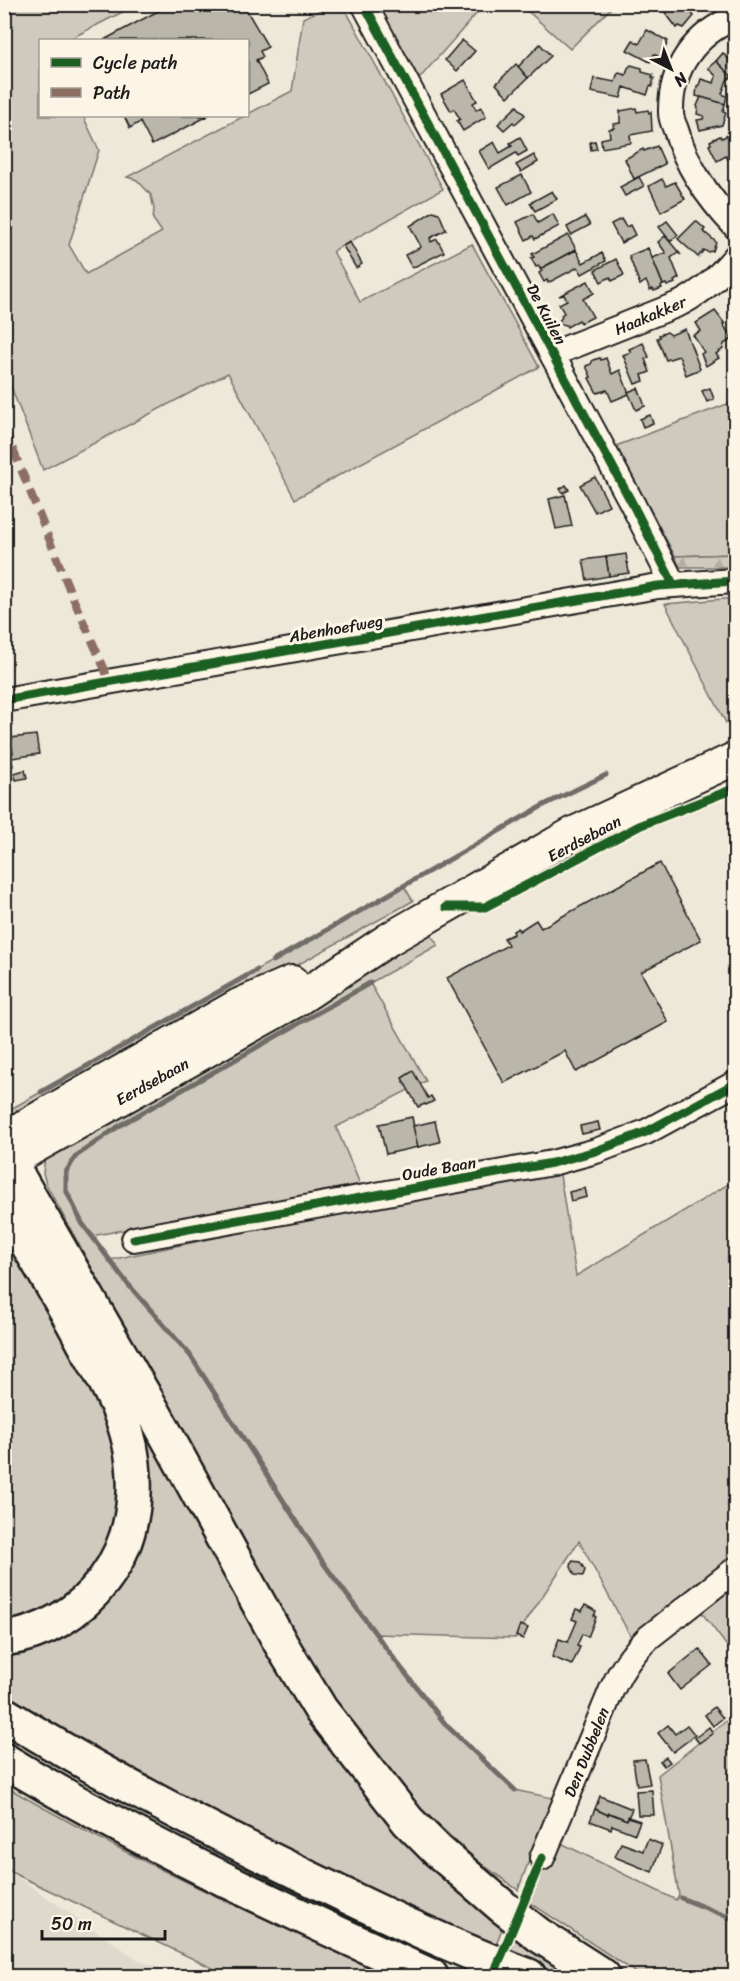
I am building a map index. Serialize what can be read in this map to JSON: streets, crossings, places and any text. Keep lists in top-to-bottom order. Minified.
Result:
{"streets":{"main road":["Eerdsebaan"],"street":["De Kuilen","Haakakker","Abenhoefweg","Oude Baan","Den Dubbelen"]},"crossings":[["De Kuilen","Haakakker"],["De Kuilen","Abenhoefweg"]],"legend":["Cycle path","Path"],"scale_bar":"50 m","north":"bottom right"}
